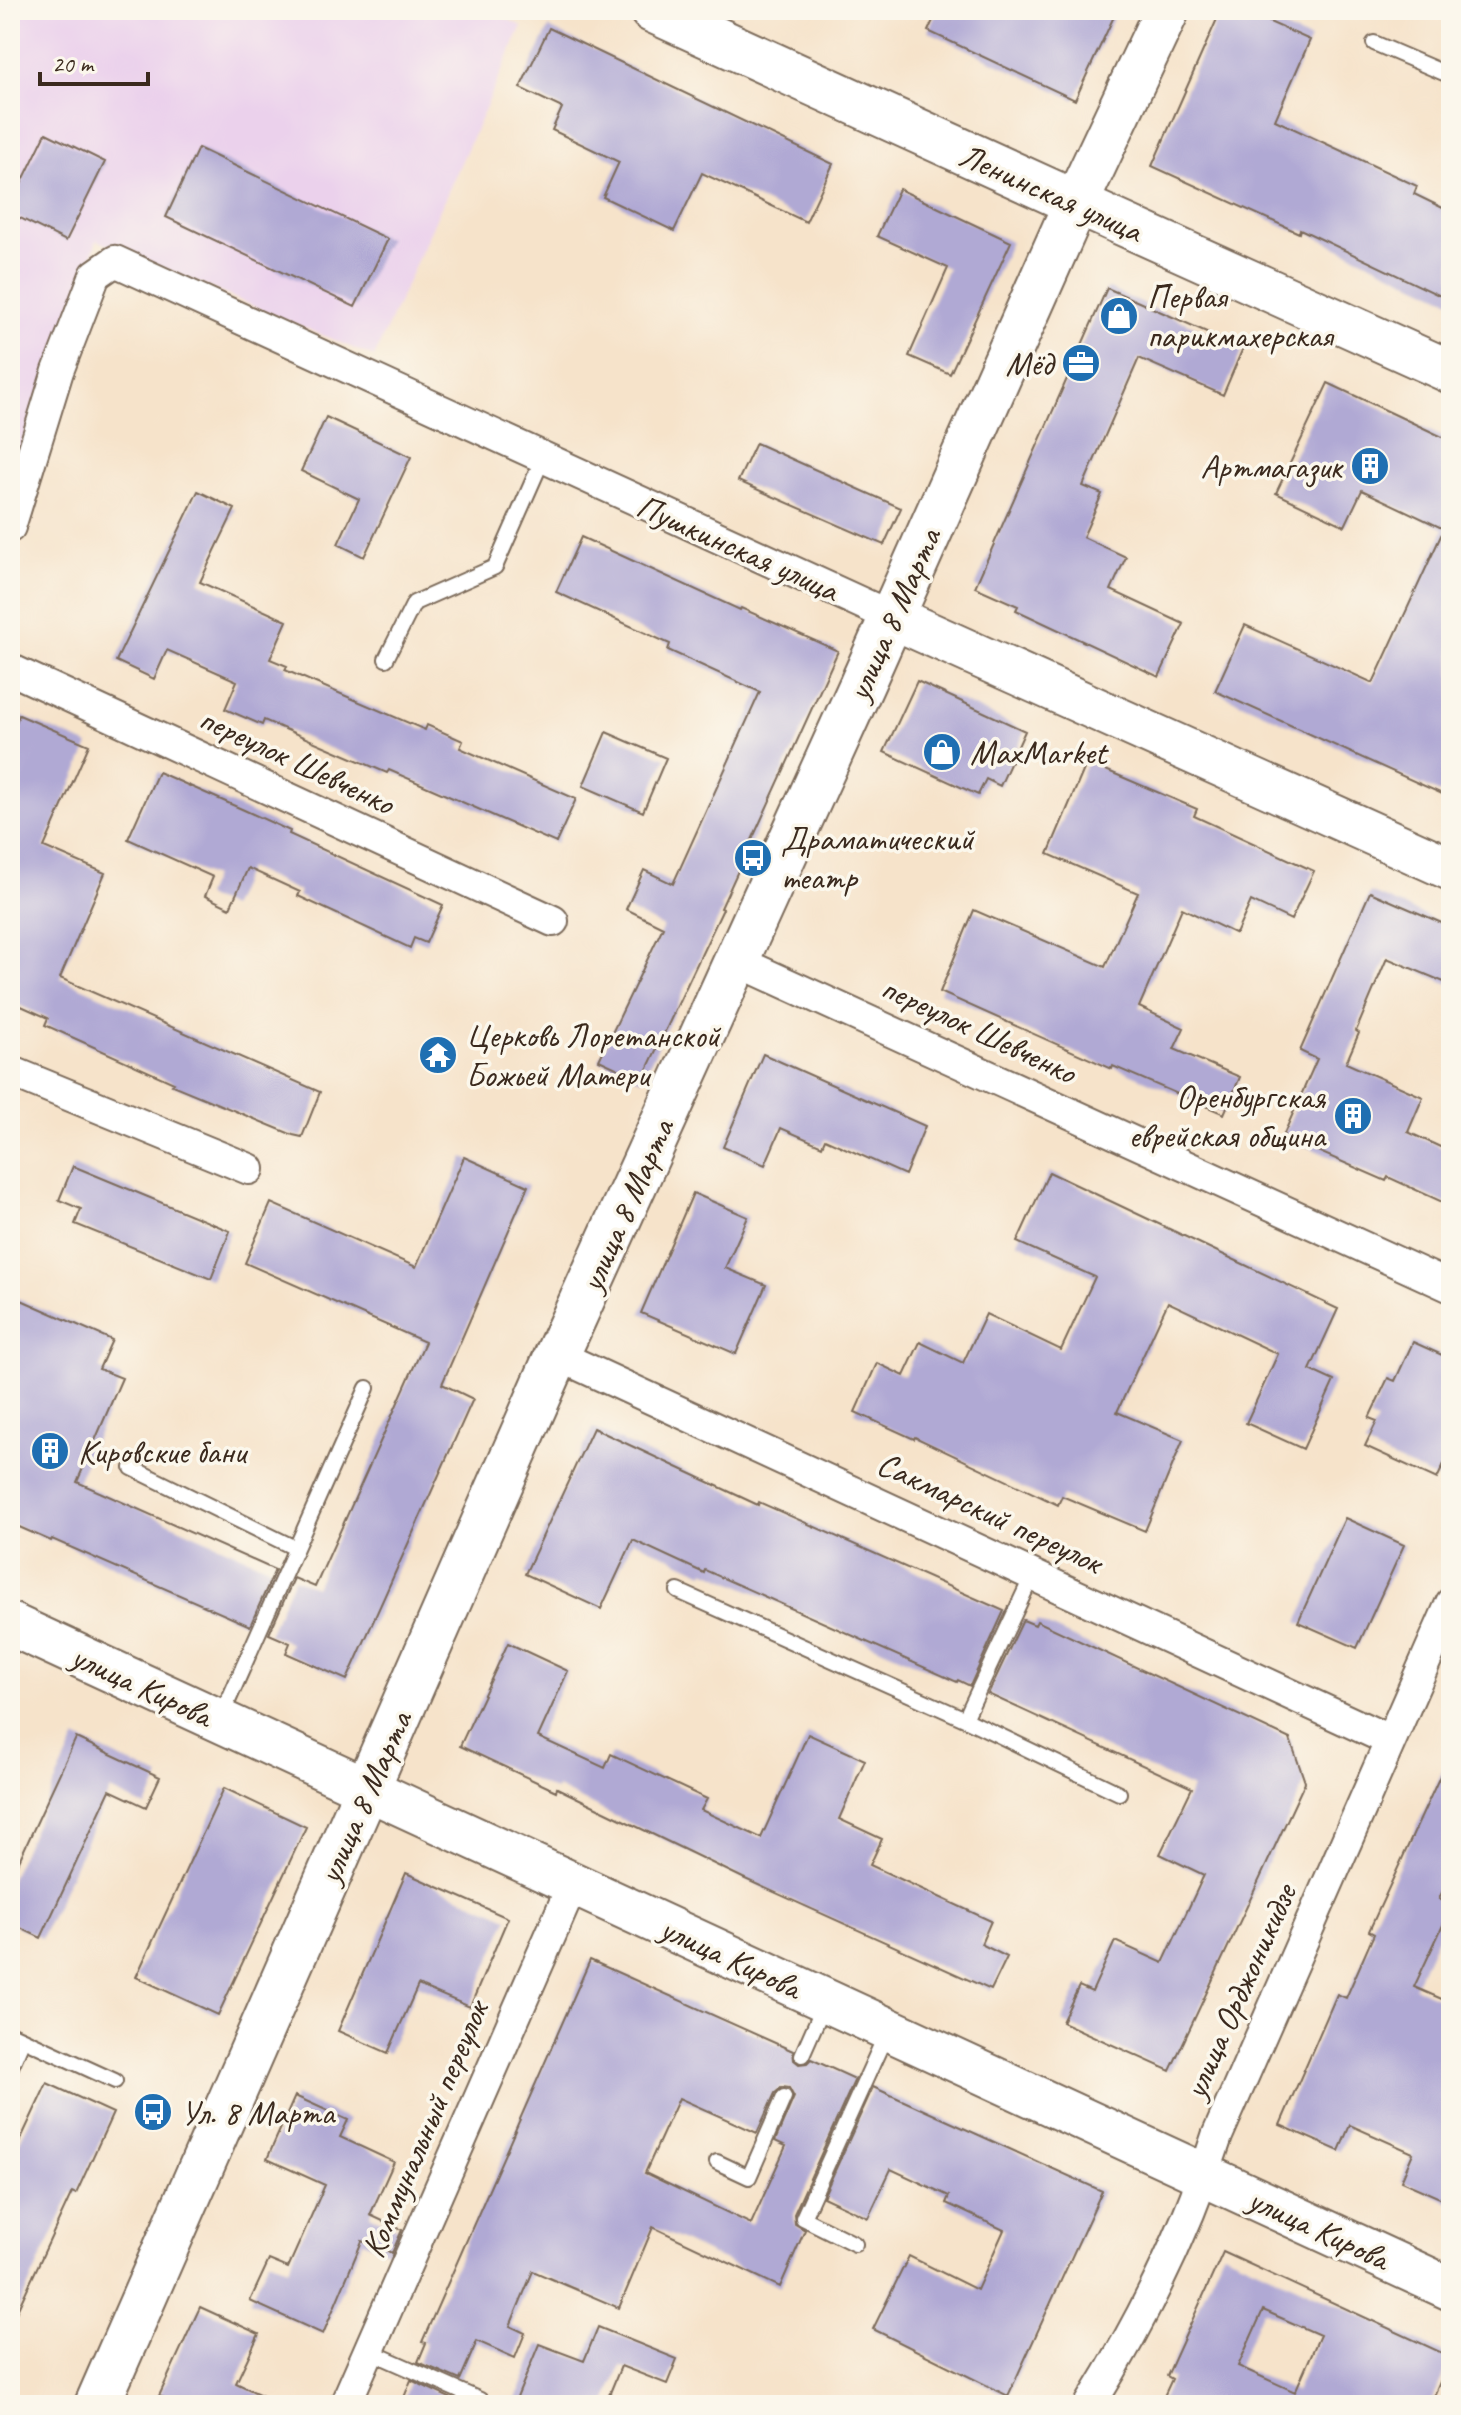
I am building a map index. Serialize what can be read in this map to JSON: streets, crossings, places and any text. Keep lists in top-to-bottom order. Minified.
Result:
{"streets":{"main road":["Ленинская улица","Пушкинская улица","улица 8 Марта","улица Кирова"],"street":["переулок Шевченко","Сакмарский переулок","улица Орджоникидзе","Коммунальный переулок"]},"crossings":[["Ленинская улица","улица 8 Марта"],["Пушкинская улица","улица 8 Марта"],["улица 8 Марта","переулок Шевченко"],["улица 8 Марта","Сакмарский переулок"],["улица 8 Марта","улица Кирова"],["Сакмарский переулок","улица Орджоникидзе"],["улица Кирова","улица Орджоникидзе"],["улица Кирова","Коммунальный переулок"]],"places":{"shop":["Первая парикмахерская","MaxMarket"],"office":["Мёд"],"building":["Артмагазик","Оренбургская еврейская община","Кировские бани"],"bus stop":["Драматический театр","Ул. 8 Марта"],"temple":["Церковь Лоретанской Божьей Матери"]},"scale_bar":"20 m"}
